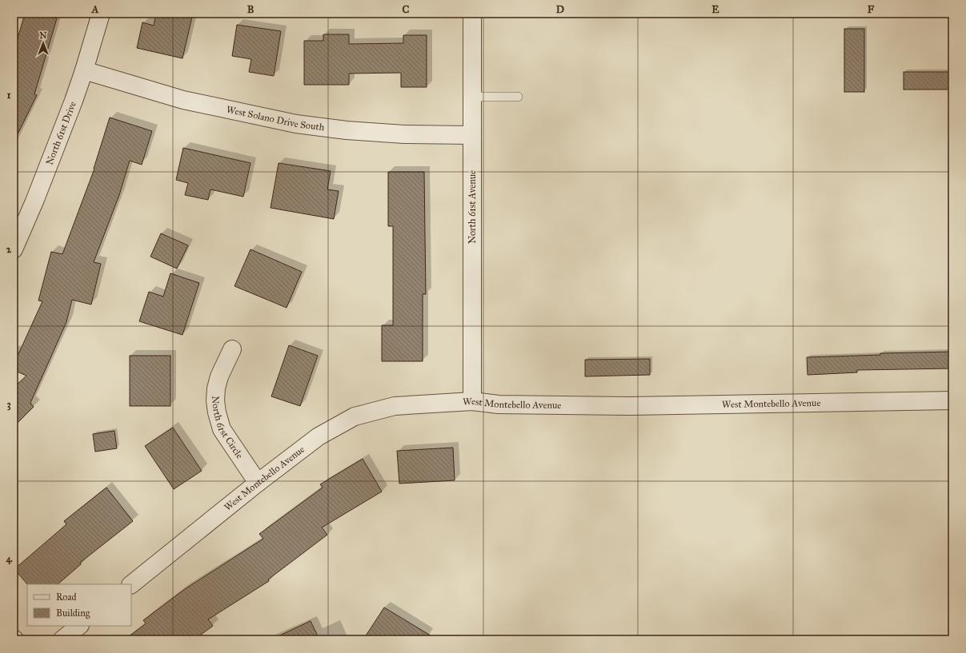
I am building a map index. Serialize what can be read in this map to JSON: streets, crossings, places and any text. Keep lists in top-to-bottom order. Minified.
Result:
{"streets":{"street":["West Solano Drive South","North 61st Drive","North 61st Avenue","West Montebello Avenue","North 61st Circle"]},"crossings":[["West Solano Drive South","North 61st Drive"],["West Solano Drive South","North 61st Avenue"],["North 61st Avenue","West Montebello Avenue"],["West Montebello Avenue","North 61st Circle"]],"legend":["Road","Building"],"north":"top","grid":{"columns":["A","B","C","D","E","F"],"rows":["1","2","3","4"]}}
